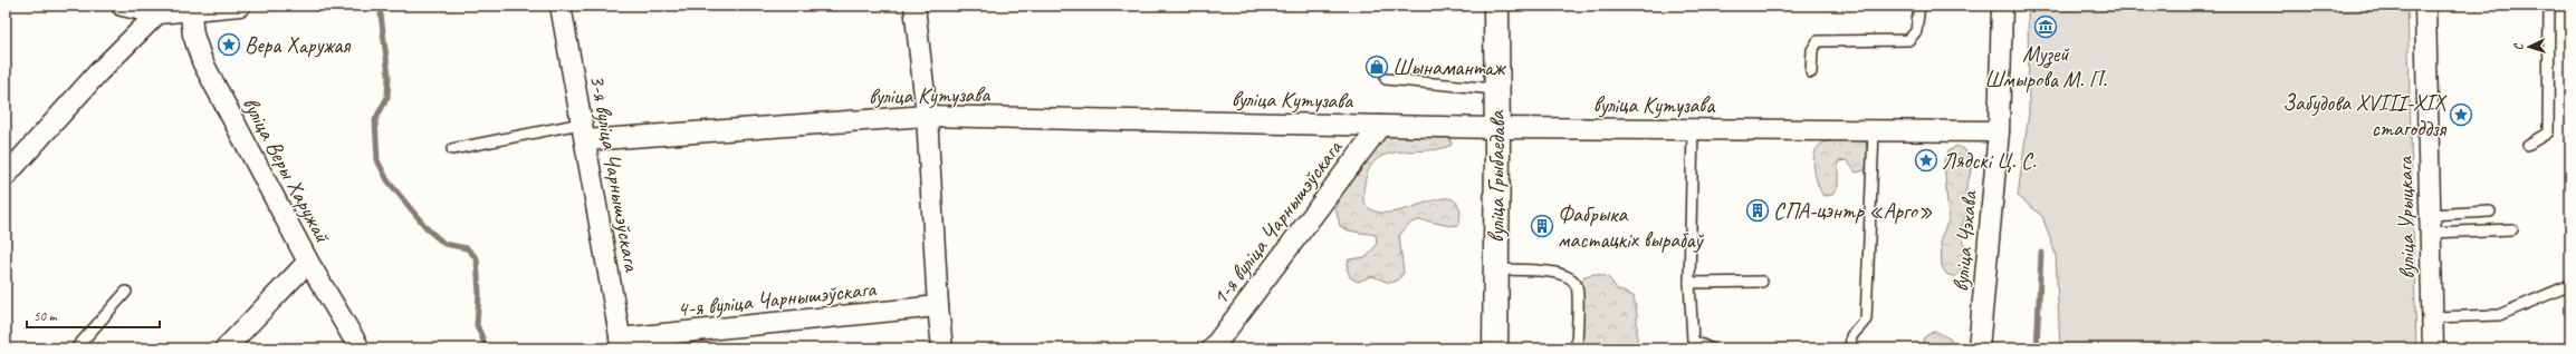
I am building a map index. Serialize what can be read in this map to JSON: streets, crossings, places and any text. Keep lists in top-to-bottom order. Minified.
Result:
{"streets":{"street":["вуліца Кутузава","вуліца Веры Харужай","3-я вуліца Чарнышэўскага","вуліца Грыбаедава","вуліца Урыцкага","1-я вуліца Чарнышэўскага","вуліца Чэхава","4-я вуліца Чарнышэўскага"]},"crossings":[["вуліца Кутузава","3-я вуліца Чарнышэўскага"],["вуліца Кутузава","вуліца Грыбаедава"],["вуліца Кутузава","1-я вуліца Чарнышэўскага"],["вуліца Кутузава","вуліца Чэхава"],["3-я вуліца Чарнышэўскага","4-я вуліца Чарнышэўскага"]],"places":{"museum":["Музей Шмырова М. П."],"place":["Вера Харужая","Забудова XVIII-XIX стагоддзя","Лядскі Ц. С."],"shop":["Шынамантаж"],"building":["СПА-цэнтр «Арго»","Фабрыка мастацкіх вырабаў"]},"scale_bar":"50 m","north":"left"}
